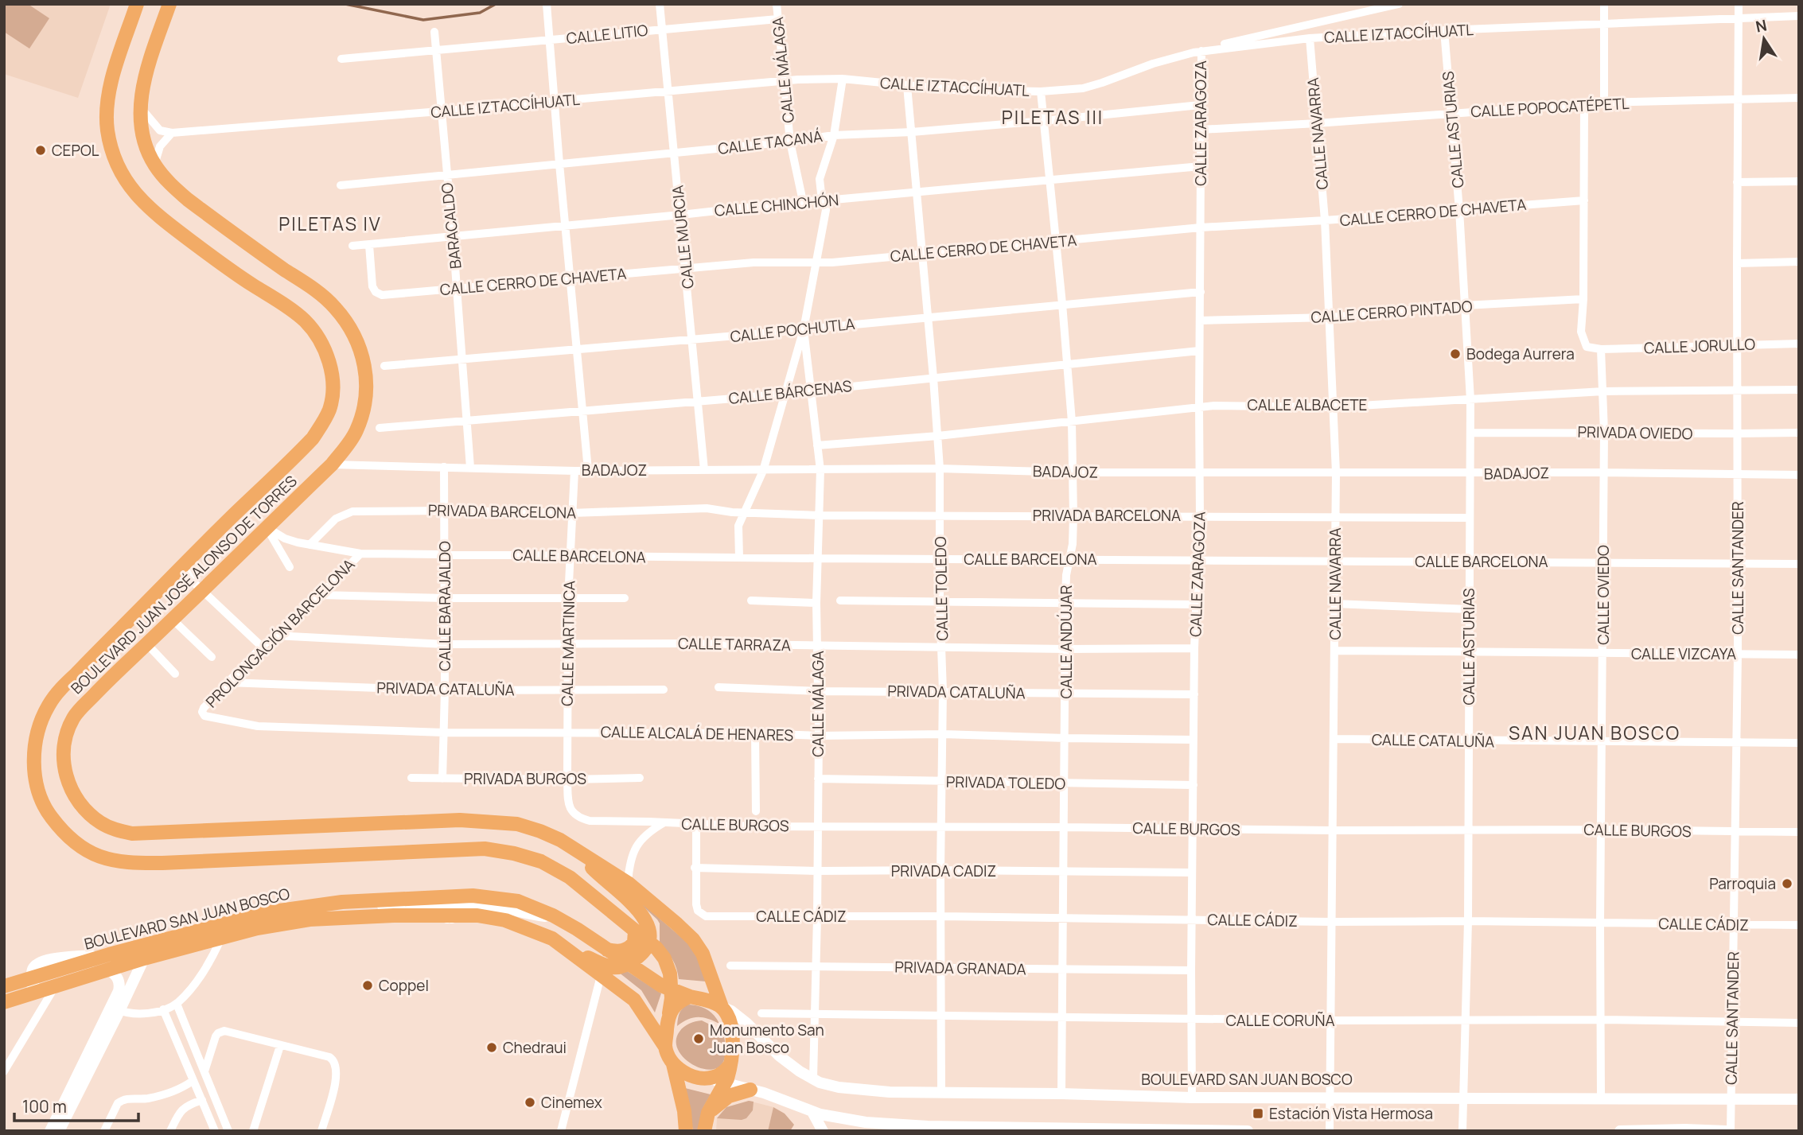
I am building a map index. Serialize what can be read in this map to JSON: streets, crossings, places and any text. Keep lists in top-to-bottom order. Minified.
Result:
{"streets":{"main road":["BOULEVARD JUAN JOSÉ ALONSO DE TORRES","BOULEVARD SAN JUAN BOSCO"],"street":["CALLE IZTACCÍHUATL","CALLE LITIO","CALLE MÁLAGA","CALLE POPOCATÉPETL","CALLE ZARAGOZA","CALLE ASTURIAS","CALLE NAVARRA","CALLE TACANÁ","CALLE CHINCHÓN","CALLE CERRO DE CHAVETA","BARACALDO","CALLE MURCIA","CALLE CERRO PINTADO","CALLE POCHUTLA","CALLE JORULLO","CALLE BÁRCENAS","CALLE ALBACETE","PRIVADA OVIEDO","BADAJOZ","PRIVADA BARCELONA","CALLE BARCELONA","CALLE SANTANDER","CALLE TOLEDO","CALLE OVIEDO","CALLE BARAJALDO","PROLONGACIÓN BARCELONA","CALLE ANDÚJAR","CALLE MARTINICA","CALLE TARRAZA","CALLE VIZCAYA","PRIVADA CATALUÑA","CALLE ALCALÁ DE HENARES","CALLE CATALUÑA","PRIVADA BURGOS","PRIVADA TOLEDO","CALLE BURGOS","PRIVADA CADIZ","CALLE CÁDIZ","PRIVADA GRANADA","CALLE CORUÑA"]},"crossings":[["CALLE IZTACCÍHUATL","CALLE MÁLAGA"],["CALLE IZTACCÍHUATL","CALLE ZARAGOZA"],["CALLE IZTACCÍHUATL","CALLE ASTURIAS"],["CALLE IZTACCÍHUATL","CALLE NAVARRA"],["CALLE IZTACCÍHUATL","BARACALDO"],["CALLE IZTACCÍHUATL","CALLE MURCIA"],["CALLE IZTACCÍHUATL","CALLE SANTANDER"],["CALLE IZTACCÍHUATL","CALLE TOLEDO"],["CALLE IZTACCÍHUATL","CALLE ANDÚJAR"],["CALLE LITIO","CALLE MÁLAGA"],["CALLE LITIO","BARACALDO"],["CALLE LITIO","CALLE MURCIA"],["CALLE MÁLAGA","CALLE TACANÁ"],["CALLE MÁLAGA","CALLE CHINCHÓN"],["CALLE MÁLAGA","CALLE POCHUTLA"],["CALLE MÁLAGA","CALLE BÁRCENAS"],["CALLE MÁLAGA","CALLE ALBACETE"],["CALLE MÁLAGA","BADAJOZ"],["CALLE MÁLAGA","PRIVADA BARCELONA"],["CALLE MÁLAGA","CALLE BARCELONA"],["CALLE MÁLAGA","CALLE TARRAZA"],["CALLE MÁLAGA","PRIVADA CATALUÑA"],["CALLE MÁLAGA","CALLE ALCALÁ DE HENARES"],["CALLE MÁLAGA","PRIVADA TOLEDO"],["CALLE MÁLAGA","CALLE BURGOS"],["CALLE MÁLAGA","PRIVADA CADIZ"],["CALLE MÁLAGA","CALLE CÁDIZ"],["CALLE MÁLAGA","BOULEVARD SAN JUAN BOSCO"],["CALLE MÁLAGA","PRIVADA GRANADA"],["CALLE MÁLAGA","CALLE CORUÑA"],["CALLE POPOCATÉPETL","CALLE ZARAGOZA"],["CALLE POPOCATÉPETL","CALLE ASTURIAS"],["CALLE POPOCATÉPETL","CALLE NAVARRA"],["CALLE POPOCATÉPETL","CALLE SANTANDER"],["CALLE ZARAGOZA","CALLE TACANÁ"],["CALLE ZARAGOZA","CALLE CHINCHÓN"],["CALLE ZARAGOZA","CALLE CERRO DE CHAVETA"],["CALLE ZARAGOZA","CALLE CERRO PINTADO"],["CALLE ZARAGOZA","CALLE POCHUTLA"],["CALLE ZARAGOZA","CALLE BÁRCENAS"],["CALLE ZARAGOZA","CALLE ALBACETE"],["CALLE ZARAGOZA","BADAJOZ"],["CALLE ZARAGOZA","PRIVADA BARCELONA"],["CALLE ZARAGOZA","CALLE BARCELONA"],["CALLE ZARAGOZA","CALLE TARRAZA"],["CALLE ZARAGOZA","PRIVADA CATALUÑA"],["CALLE ZARAGOZA","CALLE ALCALÁ DE HENARES"],["CALLE ZARAGOZA","PRIVADA TOLEDO"],["CALLE ZARAGOZA","CALLE BURGOS"],["CALLE ZARAGOZA","PRIVADA CADIZ"],["CALLE ZARAGOZA","CALLE CÁDIZ"],["CALLE ZARAGOZA","BOULEVARD SAN JUAN BOSCO"],["CALLE ZARAGOZA","PRIVADA GRANADA"],["CALLE ZARAGOZA","CALLE CORUÑA"],["CALLE ASTURIAS","CALLE CERRO DE CHAVETA"],["CALLE ASTURIAS","CALLE CERRO PINTADO"],["CALLE ASTURIAS","CALLE ALBACETE"],["CALLE ASTURIAS","PRIVADA OVIEDO"],["CALLE ASTURIAS","BADAJOZ"],["CALLE ASTURIAS","PRIVADA BARCELONA"],["CALLE ASTURIAS","CALLE BARCELONA"],["CALLE ASTURIAS","CALLE VIZCAYA"],["CALLE ASTURIAS","CALLE CATALUÑA"],["CALLE ASTURIAS","CALLE BURGOS"],["CALLE ASTURIAS","CALLE CÁDIZ"],["CALLE ASTURIAS","BOULEVARD SAN JUAN BOSCO"],["CALLE ASTURIAS","CALLE CORUÑA"],["CALLE NAVARRA","CALLE CERRO DE CHAVETA"],["CALLE NAVARRA","CALLE CERRO PINTADO"],["CALLE NAVARRA","CALLE ALBACETE"],["CALLE NAVARRA","BADAJOZ"],["CALLE NAVARRA","PRIVADA BARCELONA"],["CALLE NAVARRA","CALLE BARCELONA"],["CALLE NAVARRA","CALLE VIZCAYA"],["CALLE NAVARRA","CALLE CATALUÑA"],["CALLE NAVARRA","CALLE BURGOS"],["CALLE NAVARRA","CALLE CÁDIZ"],["CALLE NAVARRA","BOULEVARD SAN JUAN BOSCO"],["CALLE NAVARRA","CALLE CORUÑA"],["CALLE TACANÁ","BARACALDO"],["CALLE TACANÁ","CALLE MURCIA"],["CALLE TACANÁ","CALLE TOLEDO"],["CALLE TACANÁ","CALLE ANDÚJAR"],["CALLE CHINCHÓN","CALLE CERRO DE CHAVETA"],["CALLE CHINCHÓN","BARACALDO"],["CALLE CHINCHÓN","CALLE MURCIA"],["CALLE CHINCHÓN","CALLE TOLEDO"],["CALLE CHINCHÓN","CALLE ANDÚJAR"],["CALLE CERRO DE CHAVETA","BARACALDO"],["CALLE CERRO DE CHAVETA","CALLE MURCIA"],["CALLE CERRO DE CHAVETA","CALLE TOLEDO"],["CALLE CERRO DE CHAVETA","CALLE ANDÚJAR"],["BARACALDO","CALLE POCHUTLA"],["BARACALDO","CALLE BÁRCENAS"],["BARACALDO","BADAJOZ"],["CALLE MURCIA","CALLE POCHUTLA"],["CALLE MURCIA","CALLE BÁRCENAS"],["CALLE MURCIA","BADAJOZ"],["CALLE POCHUTLA","CALLE TOLEDO"],["CALLE POCHUTLA","CALLE ANDÚJAR"],["CALLE JORULLO","CALLE SANTANDER"],["CALLE JORULLO","CALLE OVIEDO"],["CALLE BÁRCENAS","CALLE TOLEDO"],["CALLE BÁRCENAS","CALLE ANDÚJAR"],["CALLE ALBACETE","CALLE SANTANDER"],["CALLE ALBACETE","CALLE TOLEDO"],["CALLE ALBACETE","CALLE OVIEDO"],["CALLE ALBACETE","CALLE ANDÚJAR"],["PRIVADA OVIEDO","CALLE SANTANDER"],["PRIVADA OVIEDO","CALLE OVIEDO"],["BADAJOZ","CALLE SANTANDER"],["BADAJOZ","BOULEVARD JUAN JOSÉ ALONSO DE TORRES"],["BADAJOZ","CALLE TOLEDO"],["BADAJOZ","CALLE OVIEDO"],["BADAJOZ","CALLE BARAJALDO"],["BADAJOZ","CALLE ANDÚJAR"],["BADAJOZ","CALLE MARTINICA"],["PRIVADA BARCELONA","CALLE BARCELONA"],["PRIVADA BARCELONA","CALLE TOLEDO"],["PRIVADA BARCELONA","CALLE BARAJALDO"],["PRIVADA BARCELONA","CALLE ANDÚJAR"],["PRIVADA BARCELONA","CALLE MARTINICA"],["CALLE BARCELONA","CALLE SANTANDER"],["CALLE BARCELONA","BOULEVARD JUAN JOSÉ ALONSO DE TORRES"],["CALLE BARCELONA","CALLE TOLEDO"],["CALLE BARCELONA","CALLE OVIEDO"],["CALLE BARCELONA","CALLE BARAJALDO"],["CALLE BARCELONA","PROLONGACIÓN BARCELONA"],["CALLE BARCELONA","CALLE ANDÚJAR"],["CALLE BARCELONA","CALLE MARTINICA"],["CALLE SANTANDER","CALLE VIZCAYA"],["CALLE SANTANDER","CALLE CATALUÑA"],["CALLE SANTANDER","CALLE BURGOS"],["CALLE SANTANDER","CALLE CÁDIZ"],["CALLE SANTANDER","BOULEVARD SAN JUAN BOSCO"],["CALLE SANTANDER","CALLE CORUÑA"],["BOULEVARD JUAN JOSÉ ALONSO DE TORRES","BOULEVARD SAN JUAN BOSCO"],["CALLE TOLEDO","CALLE TARRAZA"],["CALLE TOLEDO","PRIVADA CATALUÑA"],["CALLE TOLEDO","CALLE ALCALÁ DE HENARES"],["CALLE TOLEDO","PRIVADA TOLEDO"],["CALLE TOLEDO","CALLE BURGOS"],["CALLE TOLEDO","PRIVADA CADIZ"],["CALLE TOLEDO","CALLE CÁDIZ"],["CALLE TOLEDO","BOULEVARD SAN JUAN BOSCO"],["CALLE TOLEDO","PRIVADA GRANADA"],["CALLE TOLEDO","CALLE CORUÑA"],["CALLE OVIEDO","CALLE VIZCAYA"],["CALLE OVIEDO","CALLE CATALUÑA"],["CALLE OVIEDO","CALLE BURGOS"],["CALLE OVIEDO","CALLE CÁDIZ"],["CALLE OVIEDO","BOULEVARD SAN JUAN BOSCO"],["CALLE OVIEDO","CALLE CORUÑA"],["CALLE BARAJALDO","CALLE TARRAZA"],["CALLE BARAJALDO","PRIVADA CATALUÑA"],["CALLE BARAJALDO","CALLE ALCALÁ DE HENARES"],["CALLE BARAJALDO","PRIVADA BURGOS"],["PROLONGACIÓN BARCELONA","CALLE TARRAZA"],["PROLONGACIÓN BARCELONA","PRIVADA CATALUÑA"],["PROLONGACIÓN BARCELONA","CALLE ALCALÁ DE HENARES"],["CALLE ANDÚJAR","CALLE TARRAZA"],["CALLE ANDÚJAR","PRIVADA CATALUÑA"],["CALLE ANDÚJAR","CALLE ALCALÁ DE HENARES"],["CALLE ANDÚJAR","PRIVADA TOLEDO"],["CALLE ANDÚJAR","CALLE BURGOS"],["CALLE ANDÚJAR","PRIVADA CADIZ"],["CALLE ANDÚJAR","CALLE CÁDIZ"],["CALLE ANDÚJAR","BOULEVARD SAN JUAN BOSCO"],["CALLE ANDÚJAR","PRIVADA GRANADA"],["CALLE ANDÚJAR","CALLE CORUÑA"],["CALLE MARTINICA","CALLE TARRAZA"],["CALLE MARTINICA","PRIVADA CATALUÑA"],["CALLE MARTINICA","CALLE ALCALÁ DE HENARES"],["CALLE MARTINICA","PRIVADA BURGOS"],["CALLE MARTINICA","CALLE BURGOS"],["PRIVADA CADIZ","CALLE CÁDIZ"]],"districts":["PILETAS III","PILETAS IV","SAN JUAN BOSCO"],"places":{"other":["CEPOL","Bodega Aurrera","Parroquia","Coppel","Monumento San Juan Bosco","Chedraui","Cinemex"],"transit":["Estación Vista Hermosa"]},"scale_bar":"100 m","north":"top"}
